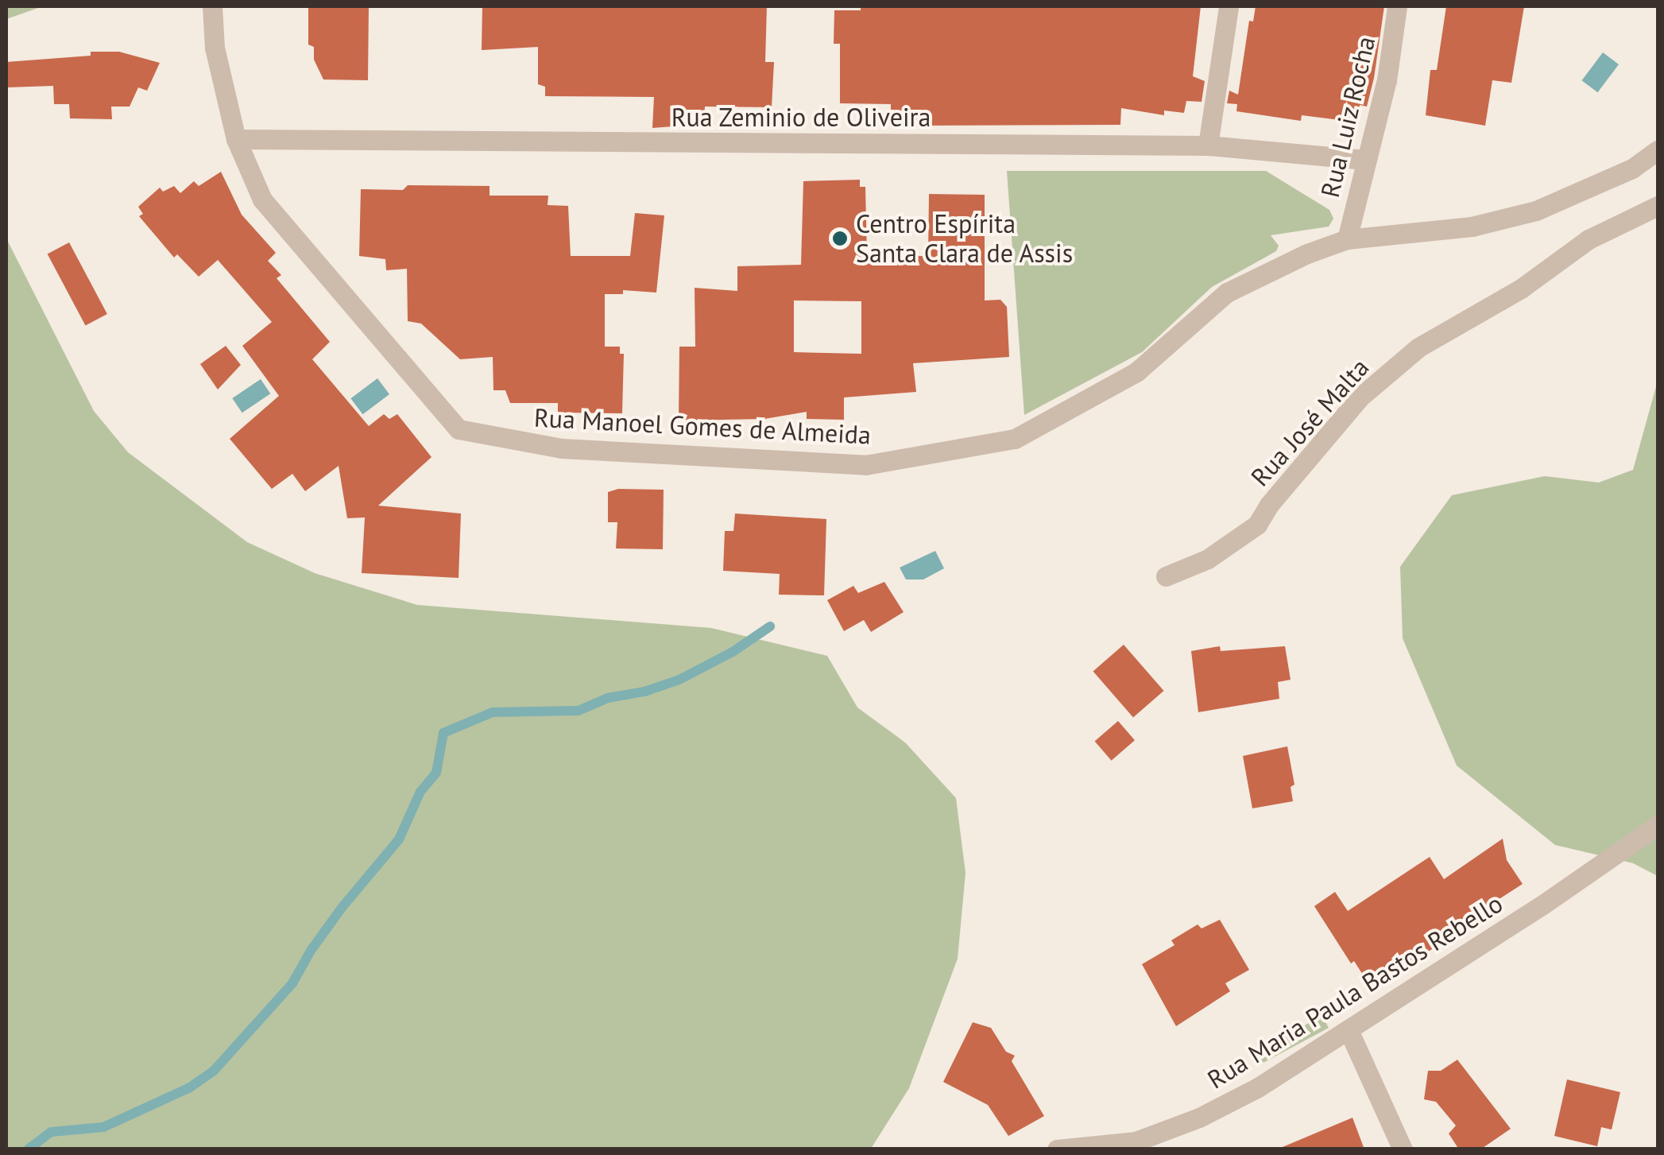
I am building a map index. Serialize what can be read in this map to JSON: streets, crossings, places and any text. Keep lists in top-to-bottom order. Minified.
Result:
{"streets":{"street":["Rua Zeminio de Oliveira","Rua Luiz Rocha","Rua José Malta","Rua Manoel Gomes de Almeida","Rua Maria Paula Bastos Rebello"]},"crossings":[["Rua Zeminio de Oliveira","Rua Luiz Rocha"],["Rua Zeminio de Oliveira","Rua Manoel Gomes de Almeida"],["Rua Luiz Rocha","Rua Manoel Gomes de Almeida"]],"places":["Centro Espírita Santa Clara de Assis"]}
